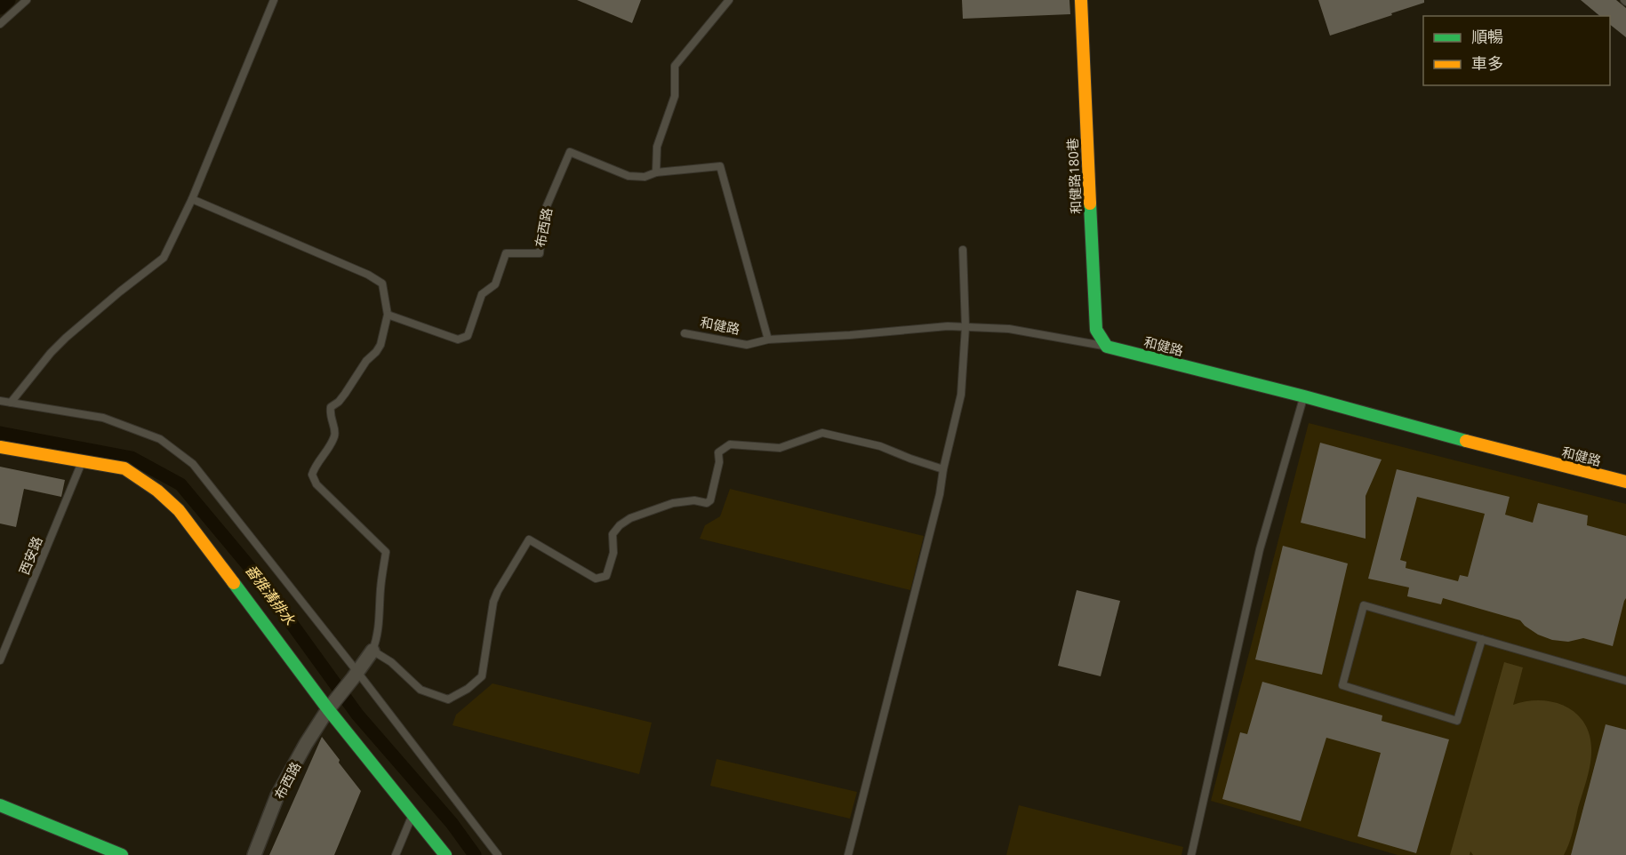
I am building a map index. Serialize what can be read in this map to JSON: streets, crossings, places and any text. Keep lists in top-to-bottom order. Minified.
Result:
{"streets":{"street":["和健路180巷","布西路","和健路"],"lane":["西安路"]},"crossings":[["和健路180巷","和健路"],["布西路","和健路"]],"water":["番雅溝排水"],"legend":["順暢","車多"]}
